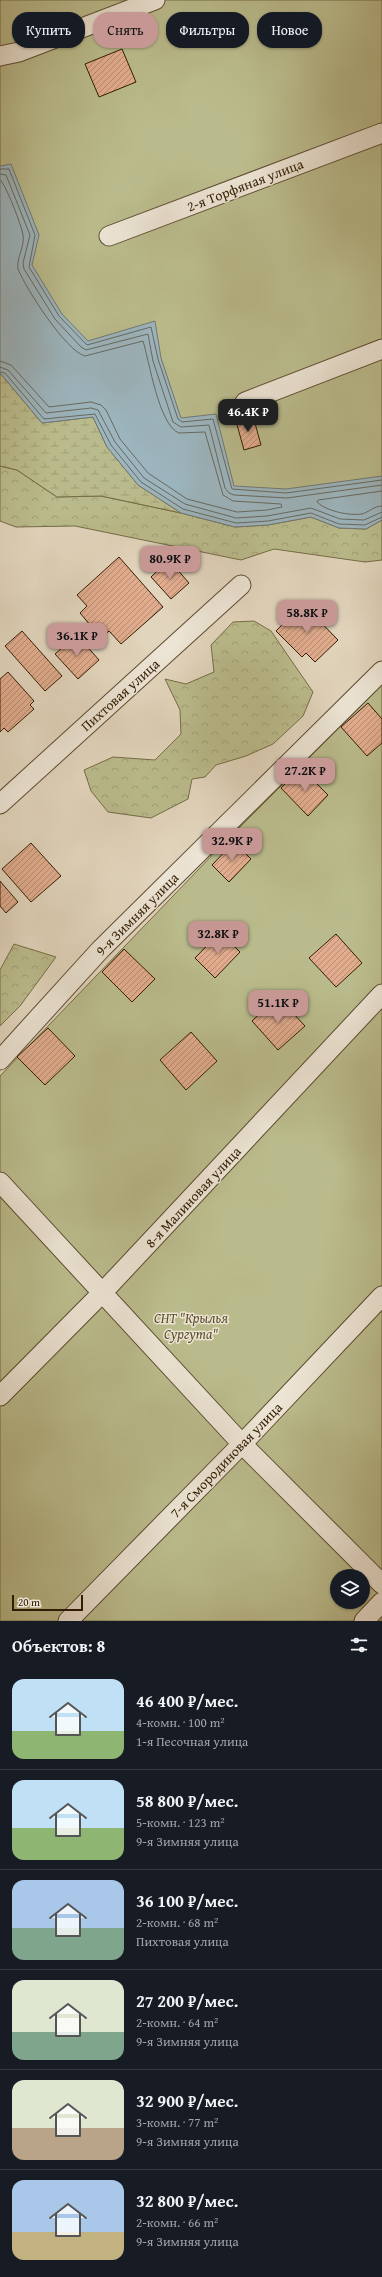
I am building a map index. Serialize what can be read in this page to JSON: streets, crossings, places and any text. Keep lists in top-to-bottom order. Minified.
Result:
{"streets":{"street":["2-я Торфяная улица","Пихтовая улица","9-я Зимняя улица","8-я Малиновая улица","7-я Смородиновая улица"]},"parks":["CНТ \"Крылья Сургута\""],"scale_bar":"20 m","page":{"chip":["Купить","Снять","Фильтры","Новое"],"price":["46.4K ₽","80.9K ₽","58.8K ₽","36.1K ₽","27.2K ₽","32.9K ₽","32.8K ₽","51.1K ₽"],"scale":"20 m","heading":"Объектов: 8","list":[{"name":"46 400 ₽/мес.","note":"4-комн. · 100 m² · 1-я Песочная улица"},{"name":"58 800 ₽/мес.","note":"5-комн. · 123 m² · 9-я Зимняя улица"},{"name":"36 100 ₽/мес.","note":"2-комн. · 68 m² · Пихтовая улица"},{"name":"27 200 ₽/мес.","note":"2-комн. · 64 m² · 9-я Зимняя улица"},{"name":"32 900 ₽/мес.","note":"3-комн. · 77 m² · 9-я Зимняя улица"},{"name":"32 800 ₽/мес.","note":"2-комн. · 66 m² · 9-я Зимняя улица"}]}}
